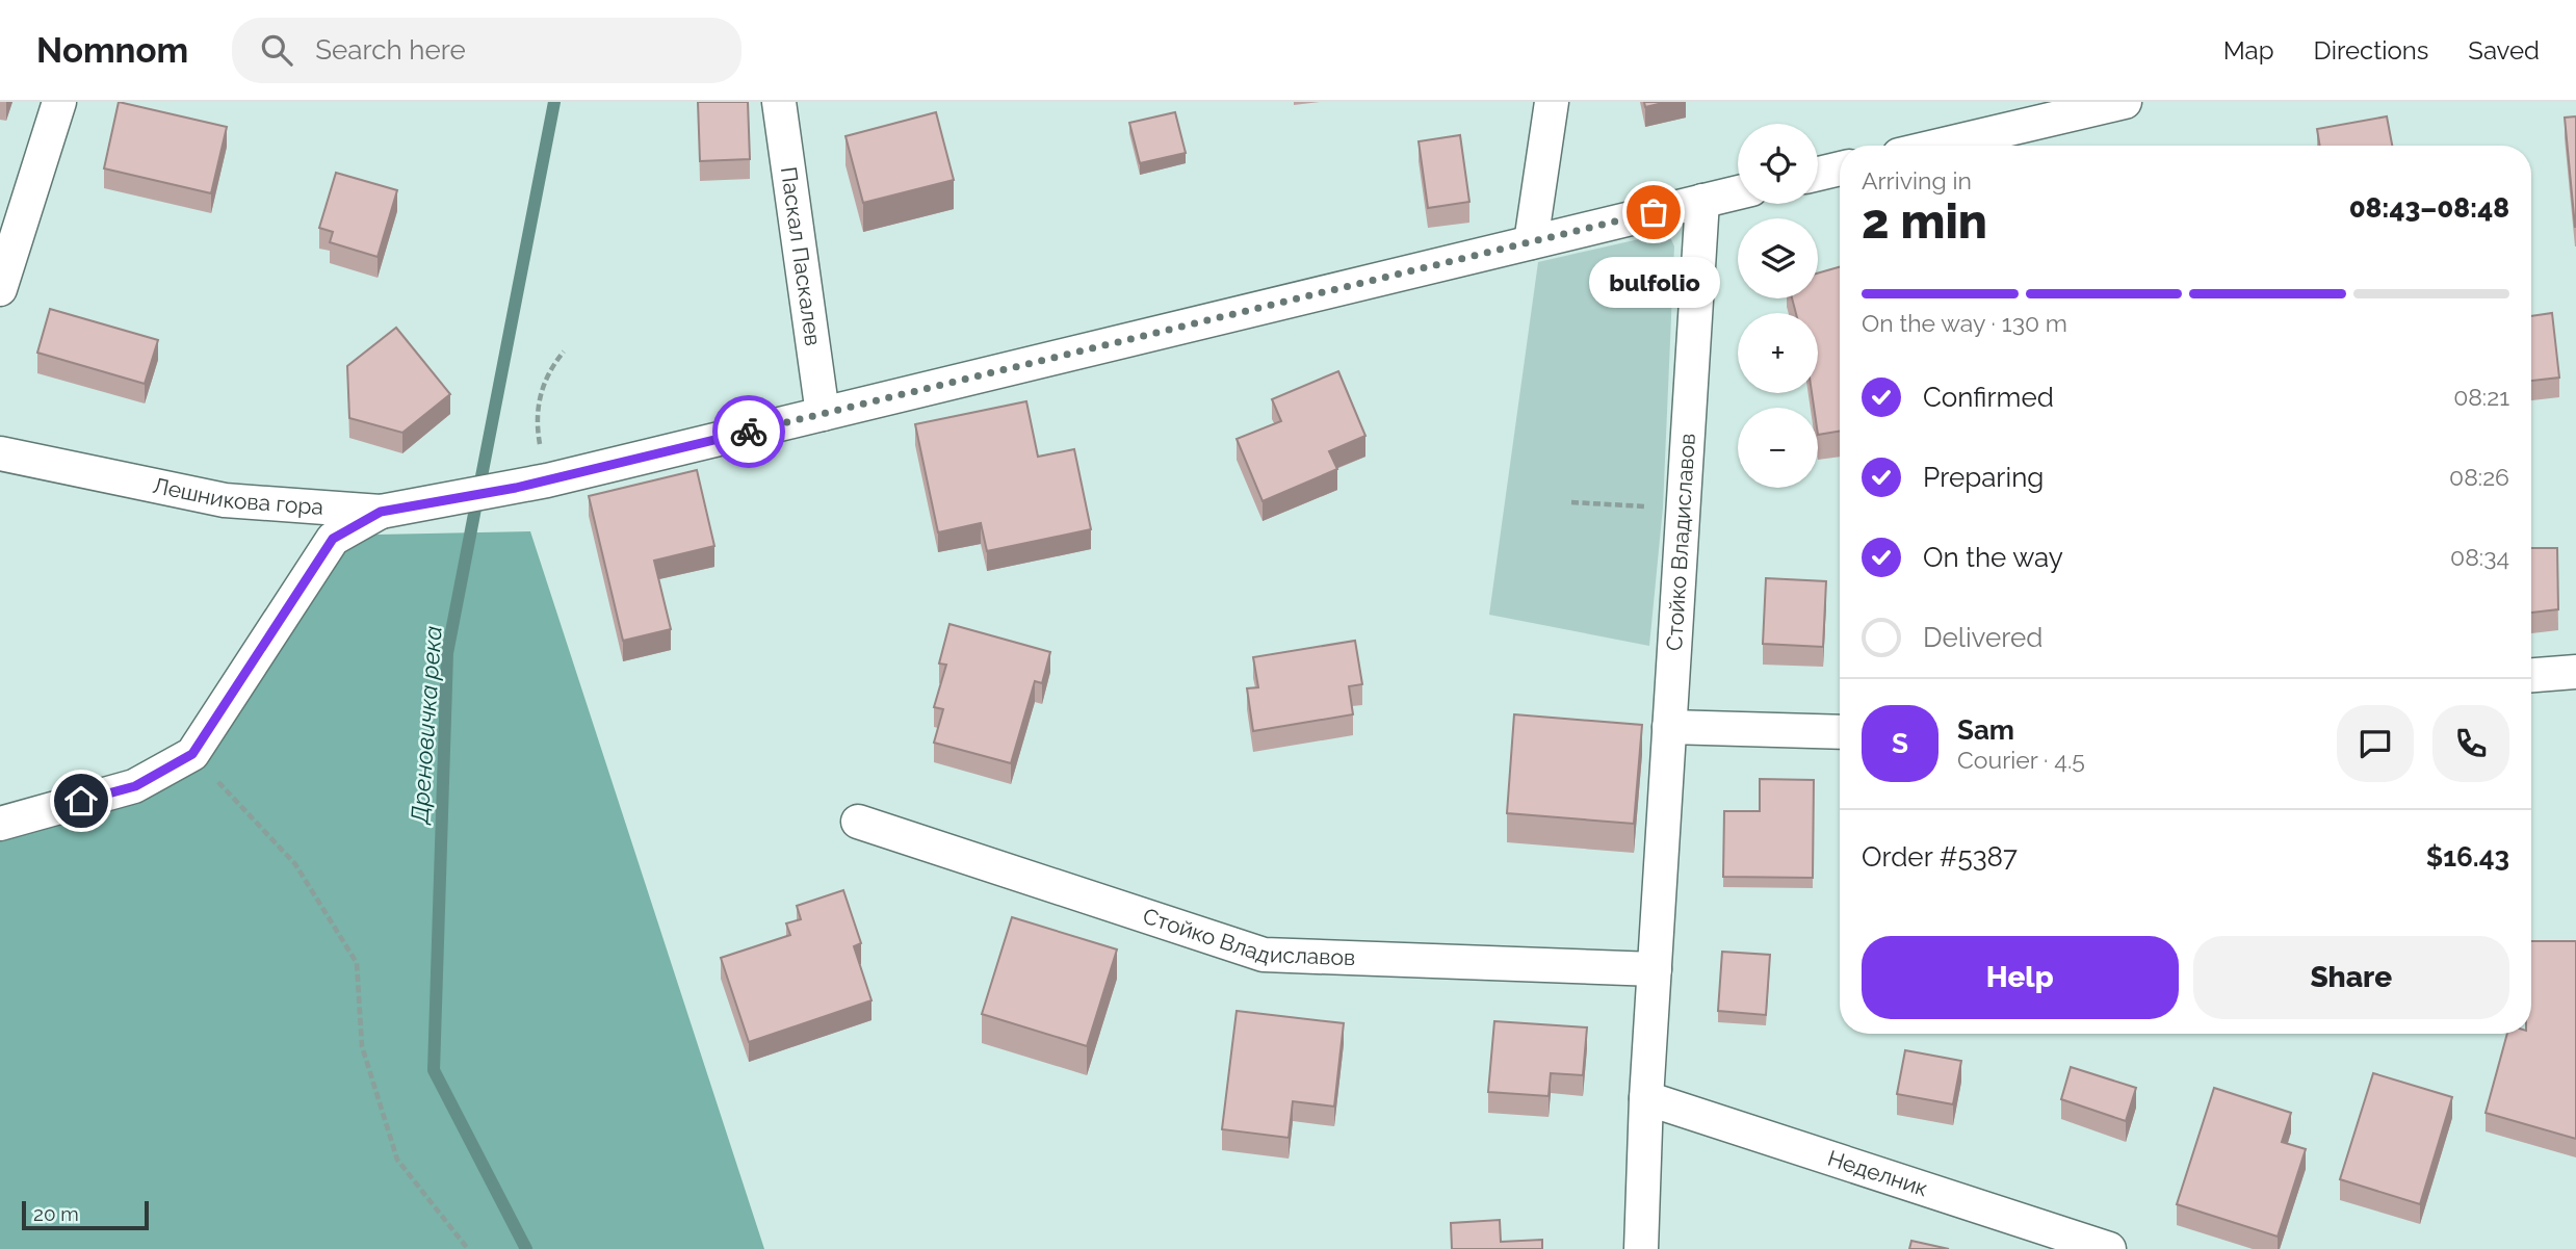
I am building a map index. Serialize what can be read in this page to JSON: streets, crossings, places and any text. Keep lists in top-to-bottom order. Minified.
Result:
{"streets":{"street":["Паскал Паскалев","Лешникова гора","Стойко Владиславов","Неделник"]},"crossings":[["Паскал Паскалев","Лешникова гора"],["Лешникова гора","Стойко Владиславов"],["Стойко Владиславов","Неделник"]],"water":["Дреновичка река"],"places":["bulfolio"],"scale_bar":"20 m","page":{"header":"Nomnom","search":"Search here","nav":["Map","Directions","Saved"],"map_buttons":["+","−"],"heading":["2 min","Arriving in","08:43–08:48"],"panel":["Sam","Courier · 4.5","Order #5387","$16.43"],"bubble":"bulfolio","bar":"On the way · 130 m","list":[["Confirmed","08:21"],["Preparing","08:26"],["On the way","08:34"],"Delivered"],"round":"S","buttons":["Help","Share"],"scale":"20 m"}}
